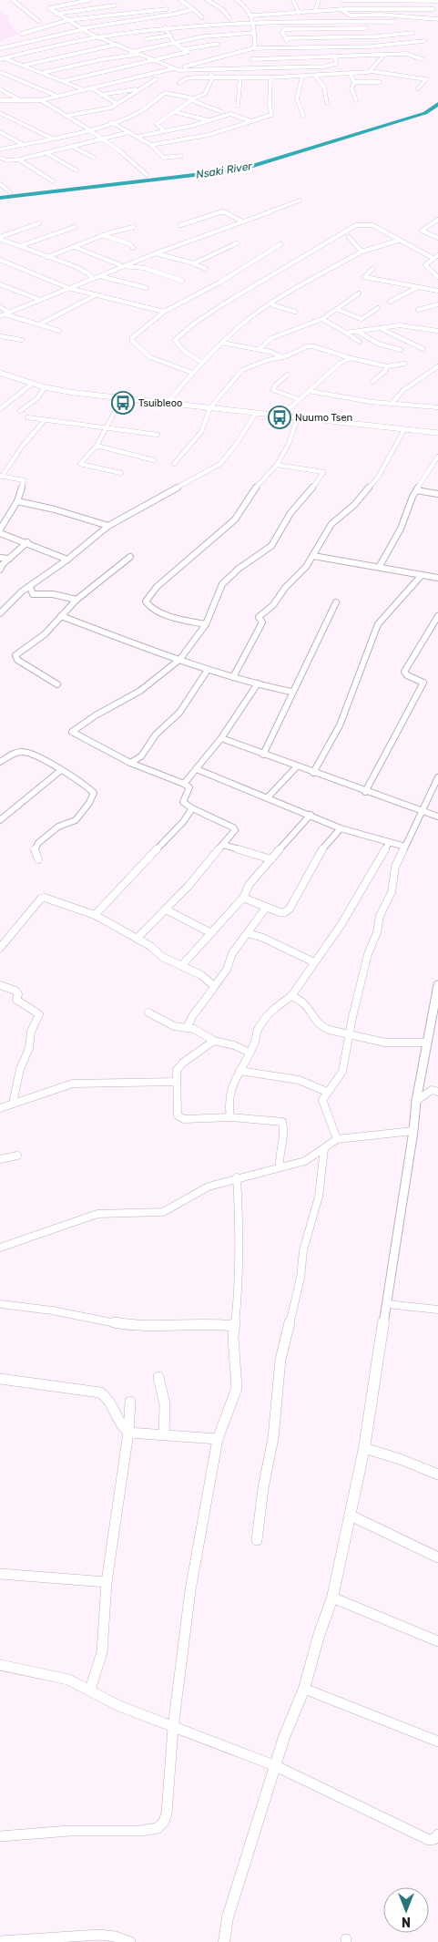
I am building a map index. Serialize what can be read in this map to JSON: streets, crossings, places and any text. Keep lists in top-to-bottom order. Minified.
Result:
{"water":["Nsaki River"],"places":{"bus stop":["Tsuibleoo","Nuumo Tsen"]},"north":"bottom"}
